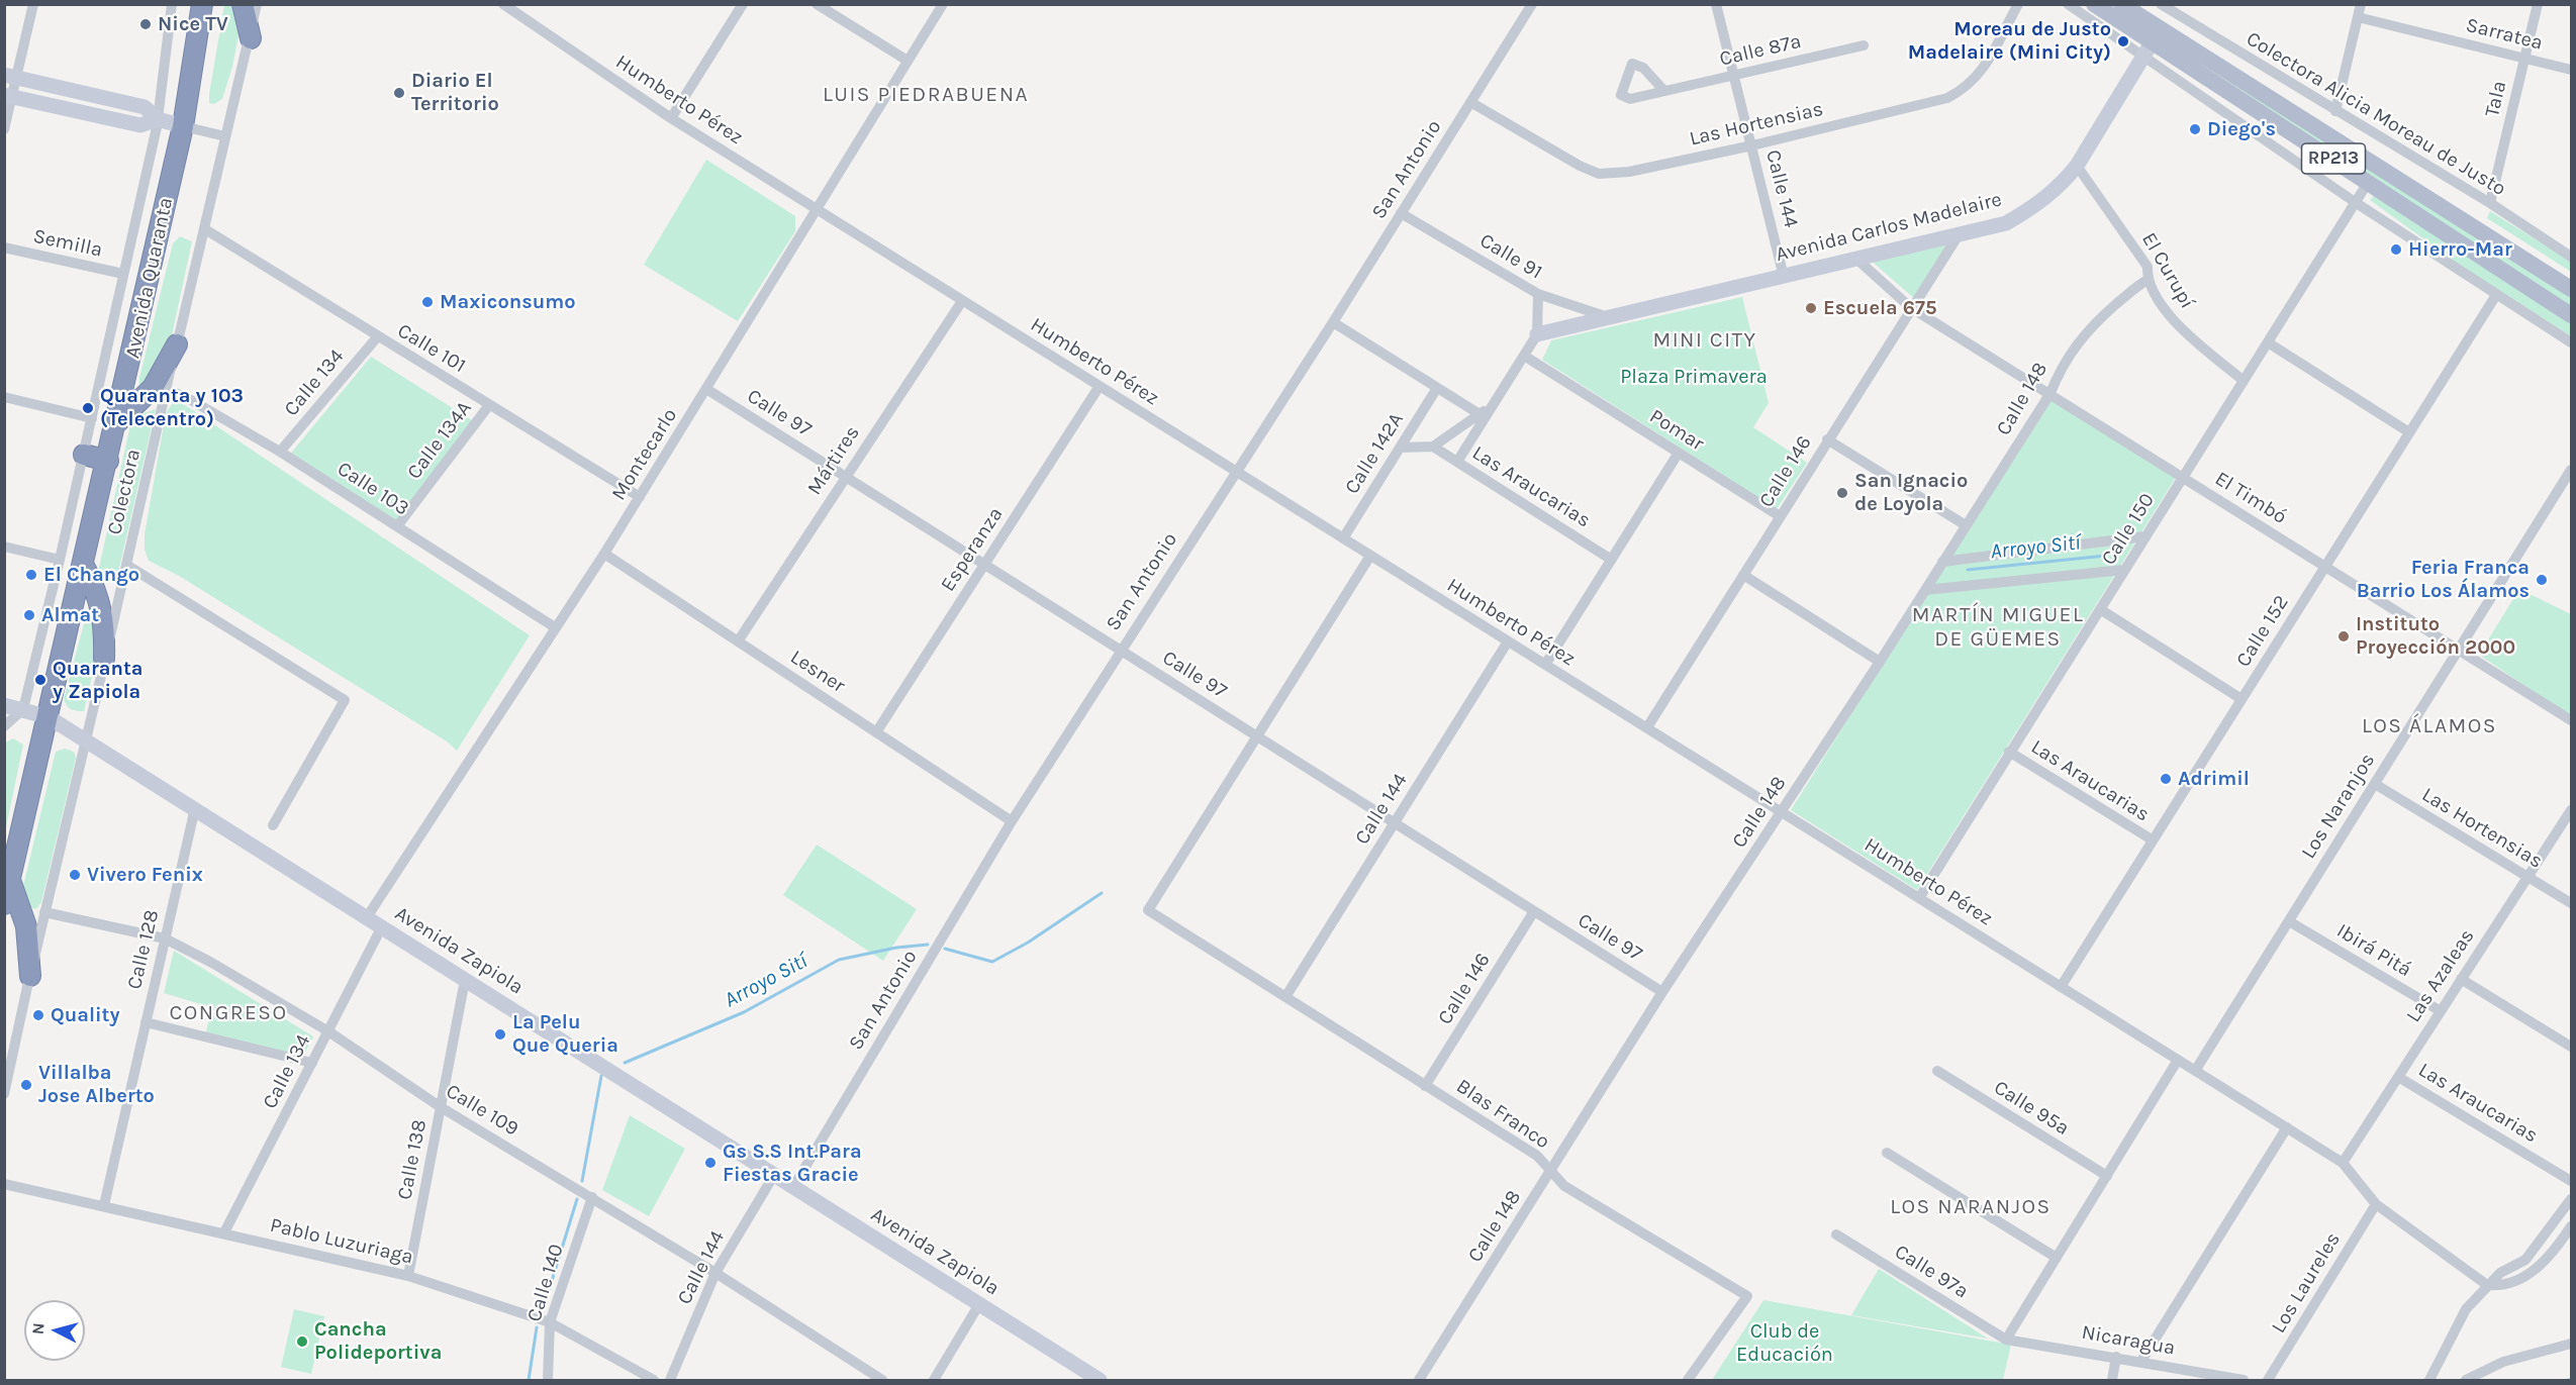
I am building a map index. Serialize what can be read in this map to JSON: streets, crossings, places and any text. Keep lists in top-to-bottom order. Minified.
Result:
{"streets":{"highway":["Avenida Quaranta"],"main road":["RP213","Avenida Carlos Madelaire","Avenida Zapiola"],"street":["Sarratea","Calle 87a","Tala","Humberto Pérez","Colectora Alicia Moreau de Justo","Las Hortensias","San Antonio","Calle 144","Semilla","Calle 91","El Curupí","Calle 101","Calle 134","Calle 148","Calle 97","Pomar","Calle 134A","Calle 142A","Montecarlo","Mártires","Calle 146","Las Araucarias","Calle 103","Colectora","El Timbó","Calle 150","Esperanza","Calle 152","Lesner","Los Naranjos","Calle 128","Ibirá Pitá","Las Azaleas","Calle 95a","Calle 109","Blas Franco","Calle 138","Pablo Luzuriaga","Calle 97a","Calle 140","Los Laureles","Nicaragua"]},"crossings":[["Sarratea","Tala"],["Calle 87a","Calle 144"],["Tala","Colectora Alicia Moreau de Justo"],["Humberto Pérez","San Antonio"],["Humberto Pérez","Calle 144"],["Humberto Pérez","Calle 148"],["Humberto Pérez","Calle 142A"],["Humberto Pérez","Montecarlo"],["Humberto Pérez","Mártires"],["Humberto Pérez","Calle 146"],["Humberto Pérez","Calle 150"],["Humberto Pérez","Esperanza"],["Humberto Pérez","Calle 152"],["Humberto Pérez","Los Naranjos"],["Humberto Pérez","Las Azaleas"],["Humberto Pérez","Los Laureles"],["Las Hortensias","San Antonio"],["Las Hortensias","Calle 144"],["Las Hortensias","Los Naranjos"],["Las Hortensias","Las Azaleas"],["RP213","Avenida Carlos Madelaire"],["RP213","Calle 150"],["San Antonio","Calle 91"],["San Antonio","Calle 97"],["San Antonio","Las Araucarias"],["San Antonio","Lesner"],["San Antonio","Avenida Zapiola"],["Calle 144","Avenida Carlos Madelaire"],["Calle 144","Calle 97"],["Calle 144","Avenida Zapiola"],["Calle 144","Calle 109"],["Calle 144","Blas Franco"],["Avenida Carlos Madelaire","Calle 91"],["Avenida Carlos Madelaire","El Curupí"],["Avenida Carlos Madelaire","Calle 146"],["Avenida Carlos Madelaire","El Timbó"],["El Curupí","Calle 148"],["El Curupí","Calle 150"],["Avenida Quaranta","Avenida Zapiola"],["Calle 101","Calle 134"],["Calle 101","Calle 134A"],["Calle 101","Montecarlo"],["Calle 101","Colectora"],["Calle 134","Calle 103"],["Calle 134","Avenida Zapiola"],["Calle 134","Calle 109"],["Calle 134","Pablo Luzuriaga"],["Calle 148","Calle 97"],["Calle 148","El Timbó"],["Calle 148","Blas Franco"],["Calle 97","Montecarlo"],["Calle 97","Mártires"],["Calle 97","Calle 146"],["Calle 97","Esperanza"],["Calle 97","Blas Franco"],["Pomar","Calle 146"],["Calle 134A","Calle 103"],["Calle 142A","Las Araucarias"],["Montecarlo","Calle 103"],["Montecarlo","Lesner"],["Montecarlo","Avenida Zapiola"],["Mártires","Lesner"],["Calle 146","El Timbó"],["Calle 146","Blas Franco"],["Las Araucarias","Calle 150"],["Las Araucarias","Calle 152"],["Las Araucarias","Las Azaleas"],["Calle 103","Colectora"],["Colectora","Avenida Zapiola"],["Colectora","Calle 109"],["El Timbó","Calle 150"],["El Timbó","Calle 152"],["El Timbó","Los Naranjos"],["Esperanza","Lesner"],["Los Naranjos","Ibirá Pitá"],["Calle 128","Avenida Zapiola"],["Calle 128","Calle 109"],["Calle 128","Pablo Luzuriaga"],["Avenida Zapiola","Calle 138"],["Ibirá Pitá","Las Azaleas"],["Calle 109","Calle 138"],["Calle 109","Calle 140"],["Calle 138","Pablo Luzuriaga"],["Pablo Luzuriaga","Calle 140"],["Calle 97a","Nicaragua"]],"districts":["LUIS PIEDRABUENA","MINI CITY","MARTÍN MIGUEL DE GÜEMES","LOS ÁLAMOS","CONGRESO","LOS NARANJOS"],"water":["Arroyo Sití"],"parks":["Plaza Primavera","Club de Educación"],"places":["Nice TV","Moreau de Justo Madelaire (Mini City)","Diario El Territorio","Diego's","Hierro-Mar","Maxiconsumo","Escuela 675","Quaranta y 103 (Telecentro)","San Ignacio de Loyola","El Chango","Feria Franca Barrio Los Álamos","Almat","Instituto Proyección 2000","Quaranta y Zapiola","Adrimil","Vivero Fenix","Quality","La Pelu Que Queria","Villalba Jose Alberto","Gs S.S Int.Para Fiestas Gracie","Cancha Polideportiva"],"north":"left"}
